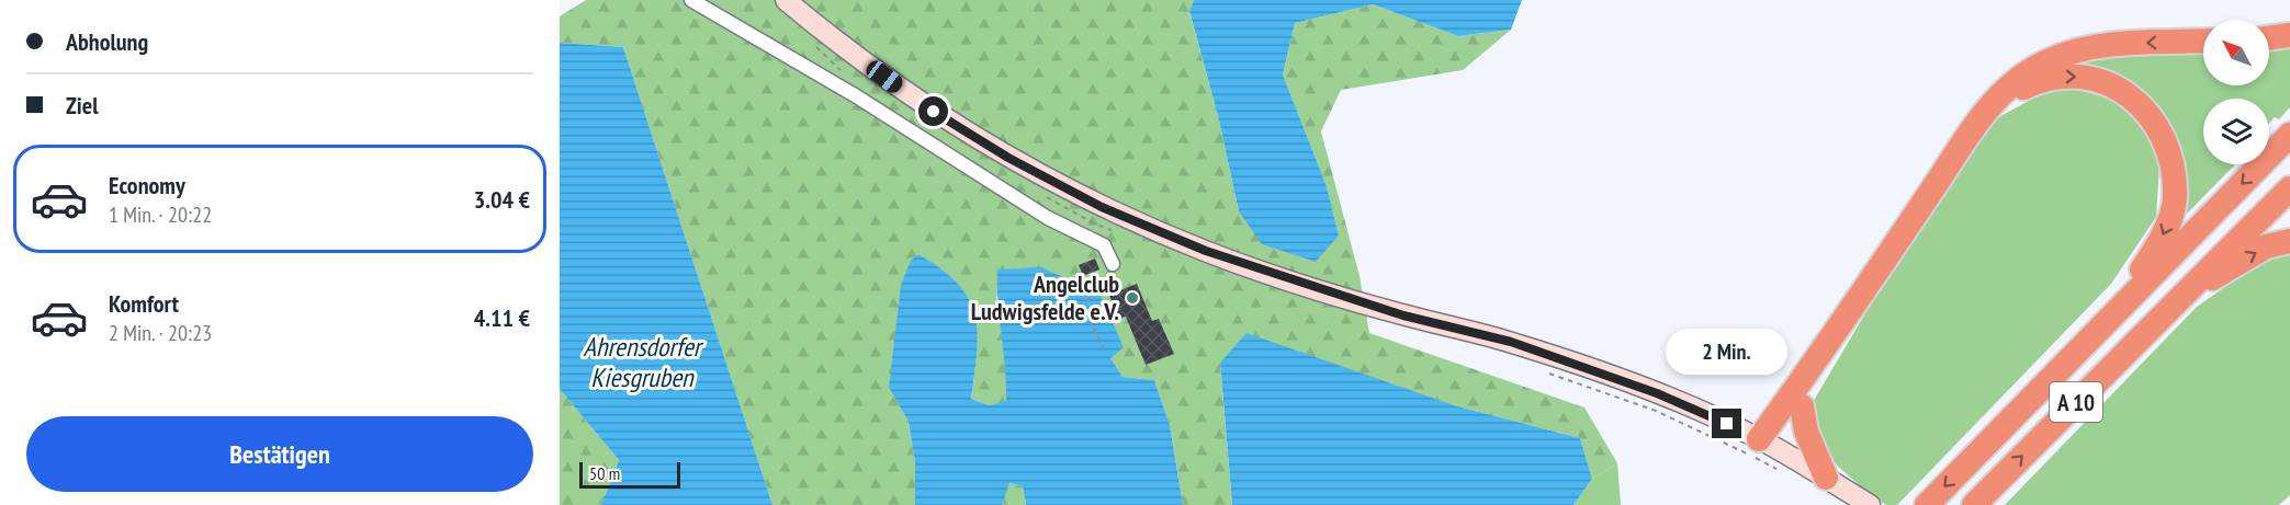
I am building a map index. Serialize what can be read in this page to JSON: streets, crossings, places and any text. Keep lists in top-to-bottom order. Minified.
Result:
{"streets":{"highway":["A 10"]},"water":["Ahrensdorfer Kiesgruben"],"places":["Angelclub Ludwigsfelde e.V."],"scale_bar":"50 m","north":"top left","page":{"banner":["Abholung","Ziel"],"list":[{"name":"Economy","note":"1 Min. · 20:22","value":"3.04 €"},{"name":"Komfort","note":"2 Min. · 20:23","value":"4.11 €"}],"bubble":"2 Min.","buttons":"Bestätigen","scale":"50 m"}}
